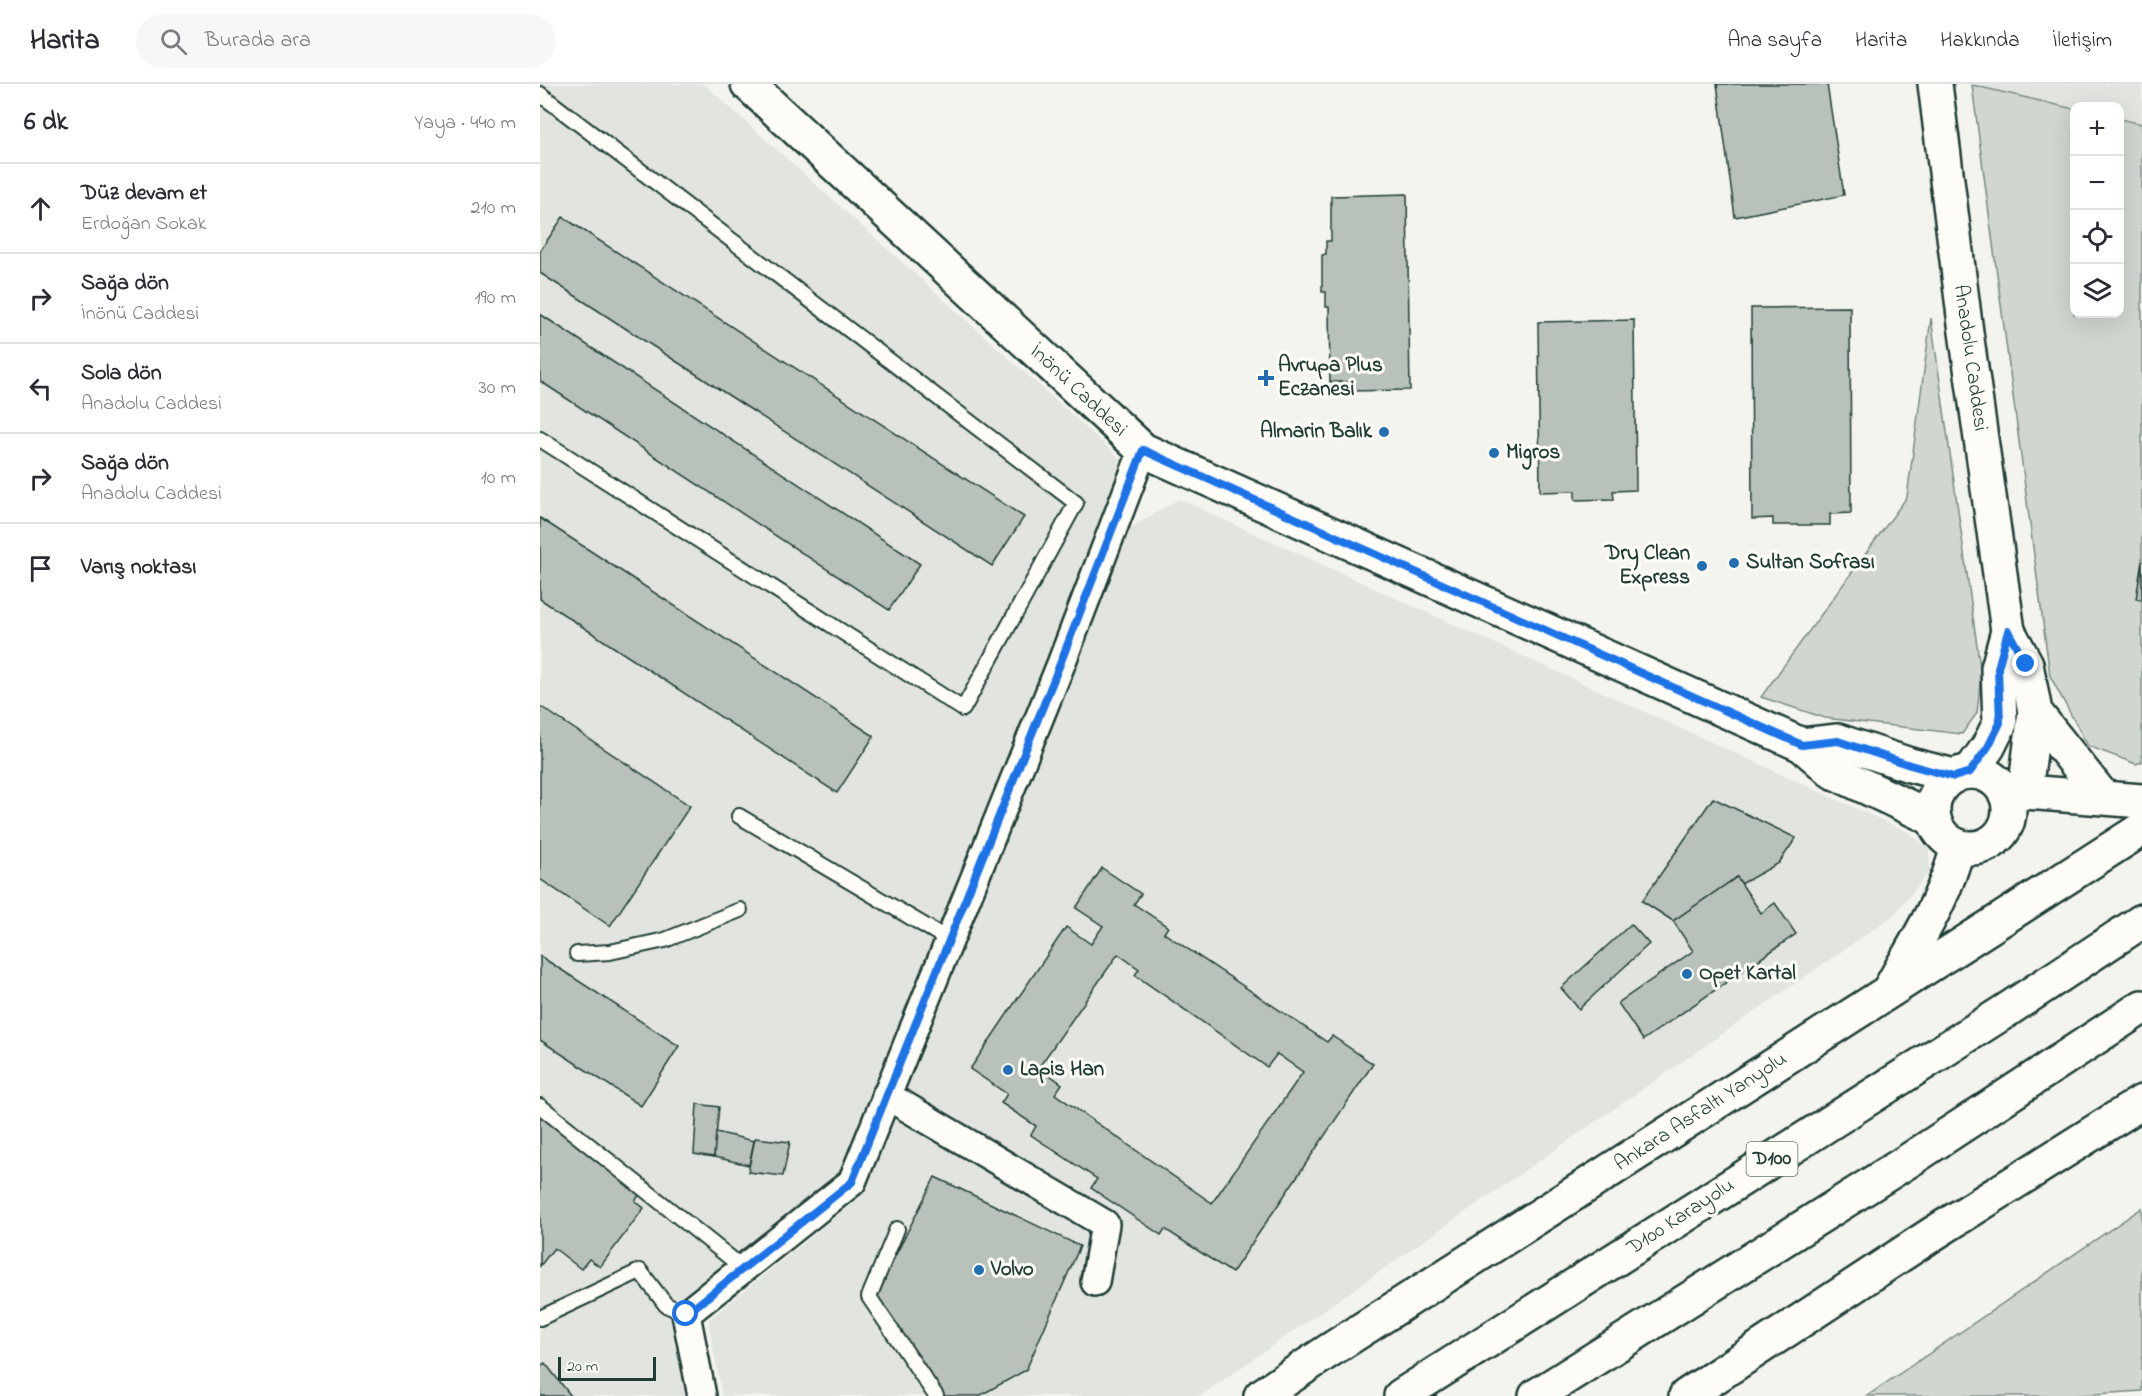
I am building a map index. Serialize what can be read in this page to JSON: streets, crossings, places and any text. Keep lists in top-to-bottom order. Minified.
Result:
{"streets":{"main road":["Anadolu Caddesi","İnönü Caddesi","Ankara Asfaltı Yanyolu","D100","D100 Karayolu"]},"crossings":[["Anadolu Caddesi","İnönü Caddesi"]],"places":{"health":["Avrupa Plus Eczanesi"],"other":["Almarin Balık","Migros","Sultan Sofrası","Dry Clean Express","Opet Kartal","Lapis Han","Volvo"]},"scale_bar":"20 m","page":{"header":"Harita","search":"Burada ara","nav":["Ana sayfa","Harita","Hakkında","İletişim"],"heading":["6 dk","Yaya · 440 m"],"map_buttons":["+","−"],"list":[["Düz devam et","Erdoğan Sokak","210 m"],["Sağa dön","İnönü Caddesi","190 m"],["Sola dön","Anadolu Caddesi","30 m"],["Sağa dön","Anadolu Caddesi","10 m"],"Varış noktası"],"scale":"20 m"}}
